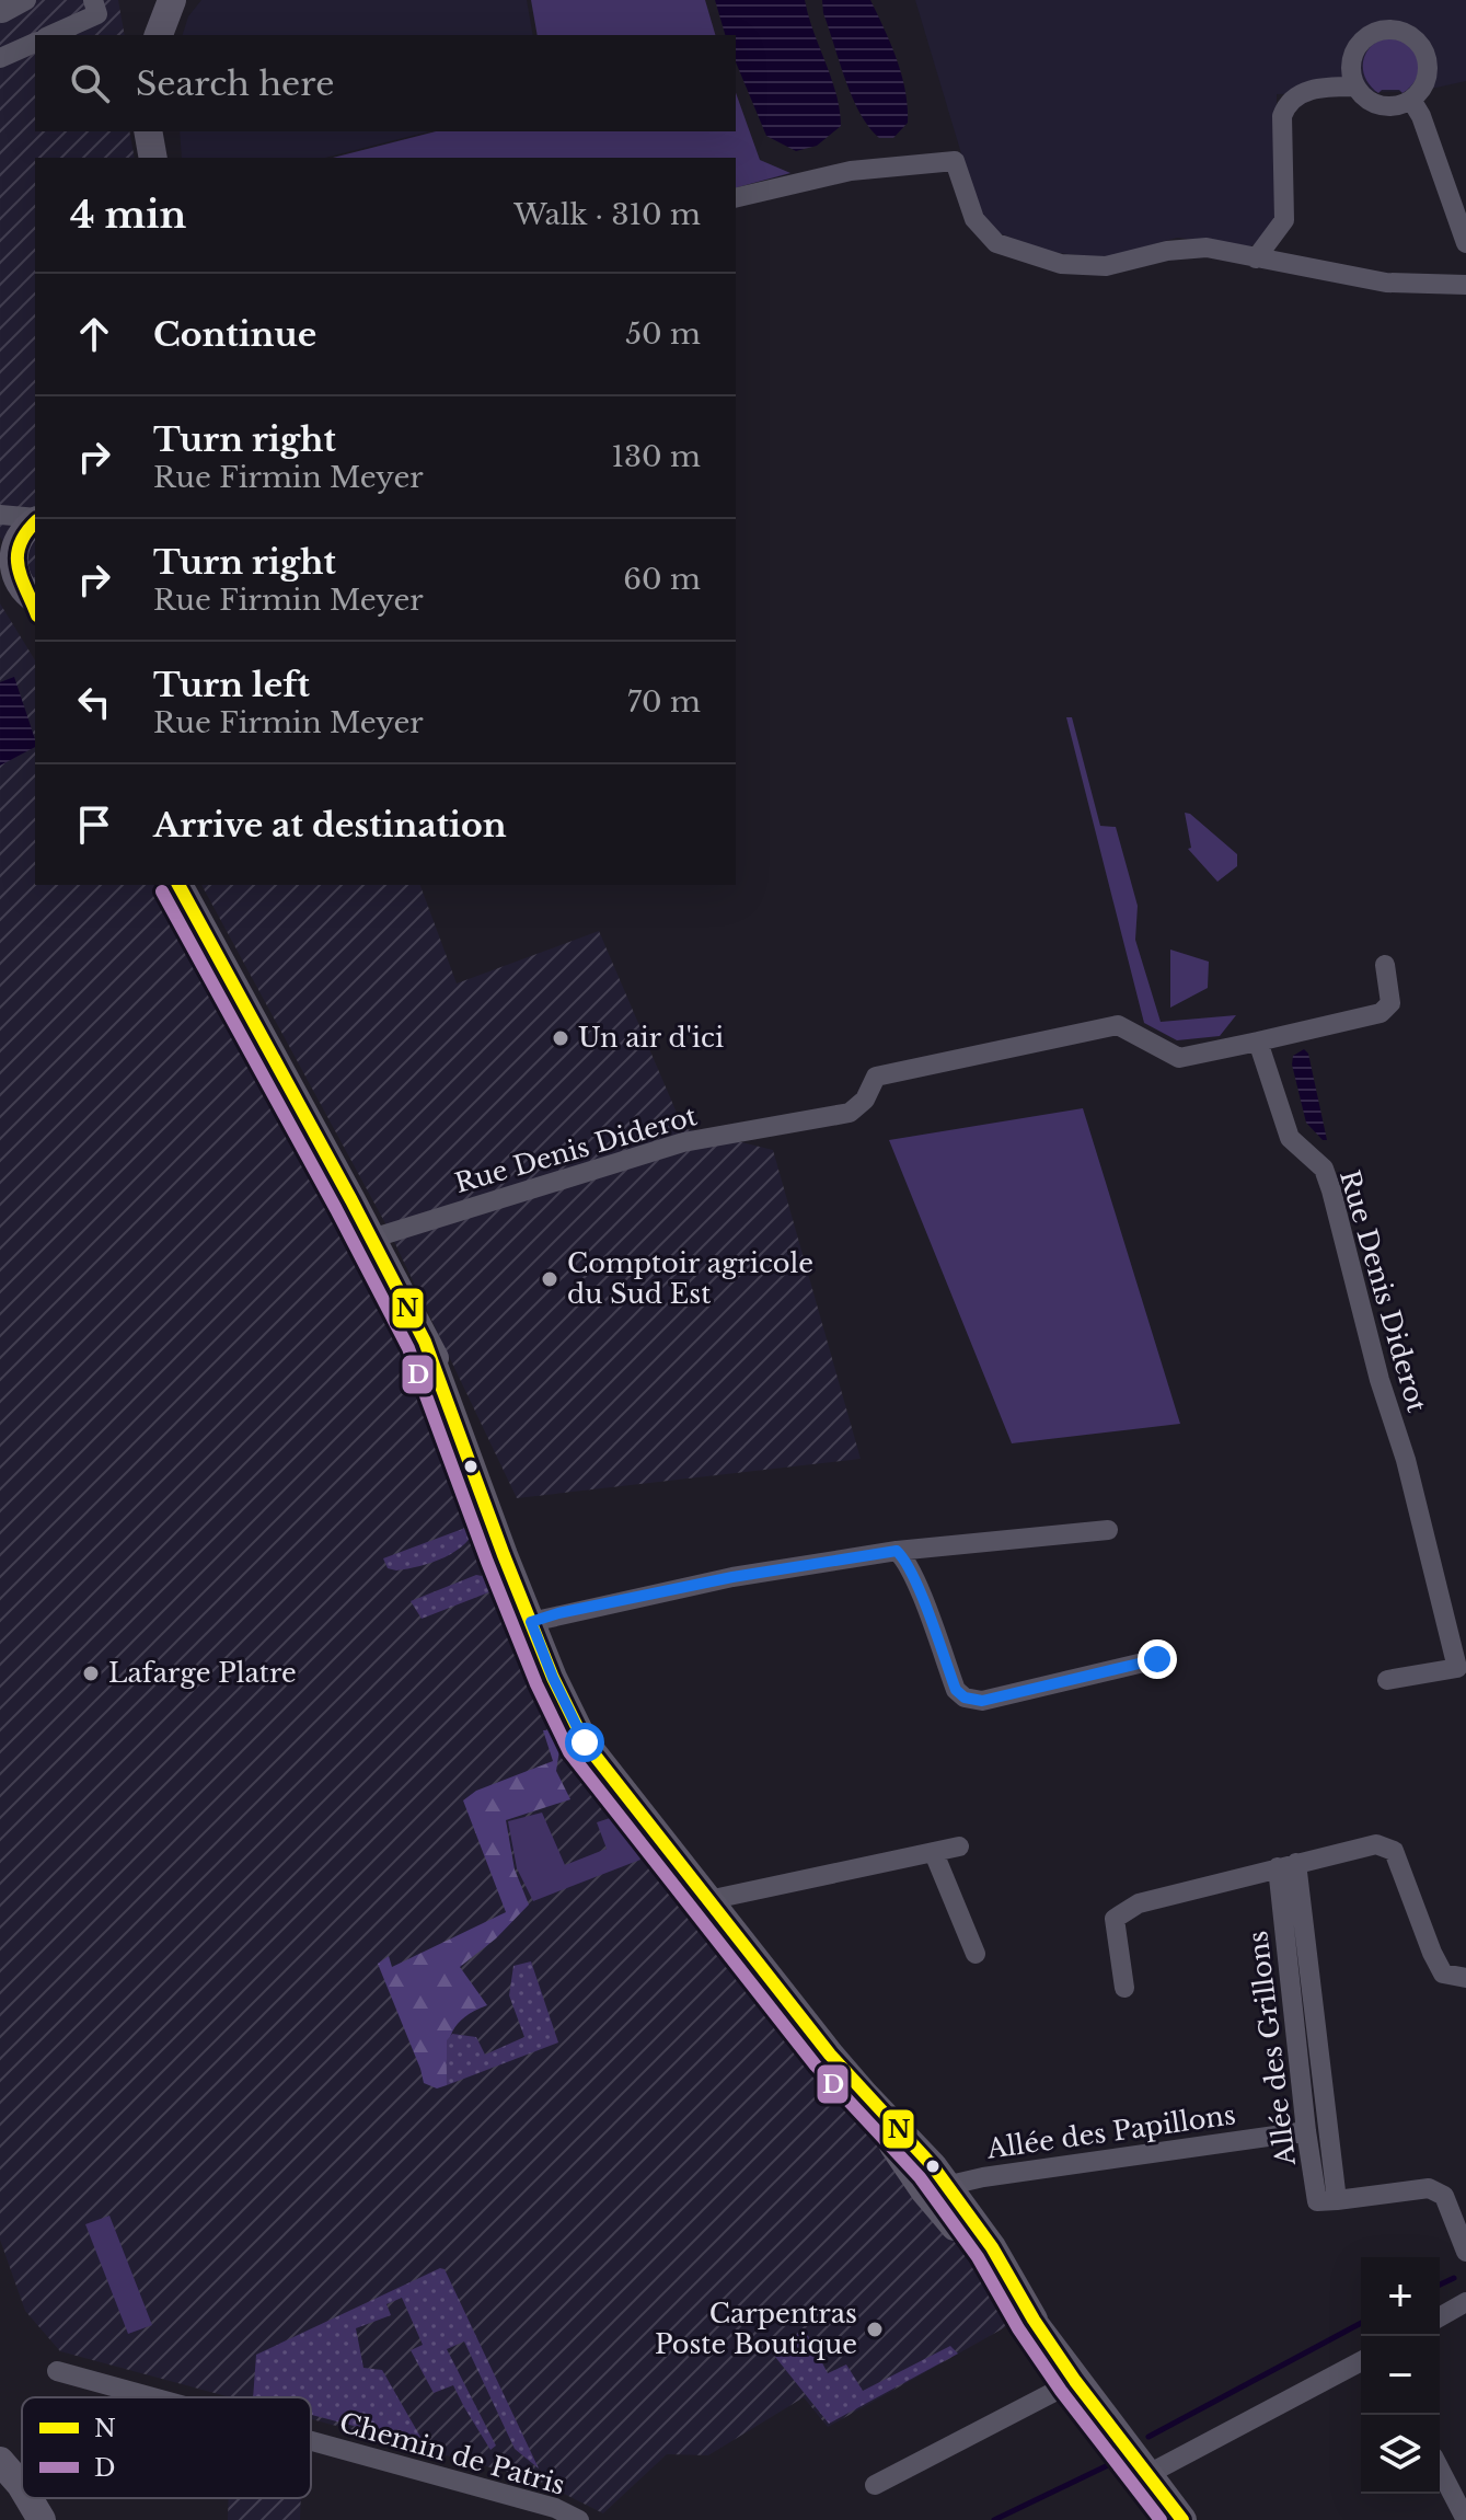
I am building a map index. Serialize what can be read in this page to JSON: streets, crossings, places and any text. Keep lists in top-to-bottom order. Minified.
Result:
{"streets":{"street":["Rue Denis Diderot","Allée des Grillons","Allée des Papillons","Chemin de Patris"]},"crossings":[["Allée des Grillons","Allée des Papillons"]],"places":["Un air d'ici","Comptoir agricole du Sud Est","Lafarge Platre","Carpentras Poste Boutique"],"lines":["transit line N","transit line D"],"legend":["N","D"],"page":{"search":"Search here","heading":["4 min","Walk · 310 m"],"list":[["Continue","50 m"],["Turn right","Rue Firmin Meyer","130 m"],["Turn right","Rue Firmin Meyer","60 m"],["Turn left","Rue Firmin Meyer","70 m"],"Arrive at destination"],"map_buttons":["+","−"]}}
